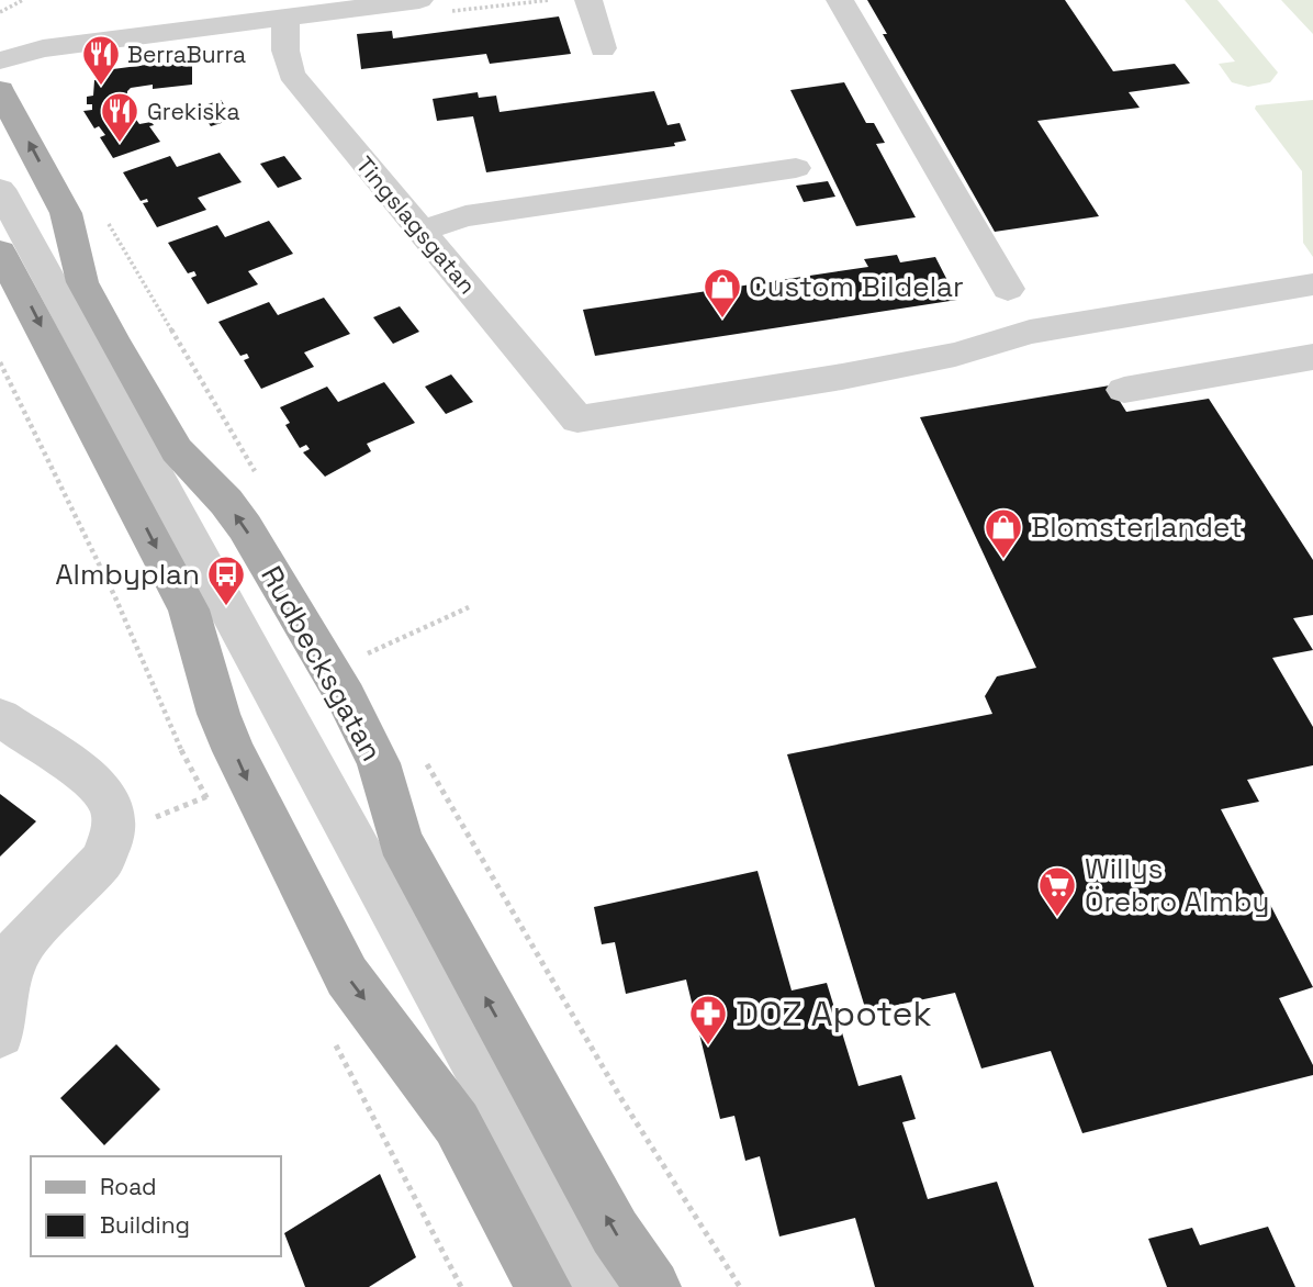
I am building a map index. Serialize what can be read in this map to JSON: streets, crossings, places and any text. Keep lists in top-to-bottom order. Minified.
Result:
{"streets":{"main road":["Rudbecksgatan"],"street":["Tingslagsgatan"]},"places":{"restaurant":["BerraBurra","Grekiska"],"shop":["Custom Bildelar","Blomsterlandet"],"bus stop":["Almbyplan"],"supermarket":["Willys Örebro Almby"],"pharmacy":["DOZ Apotek"]},"legend":["Road","Building"]}
